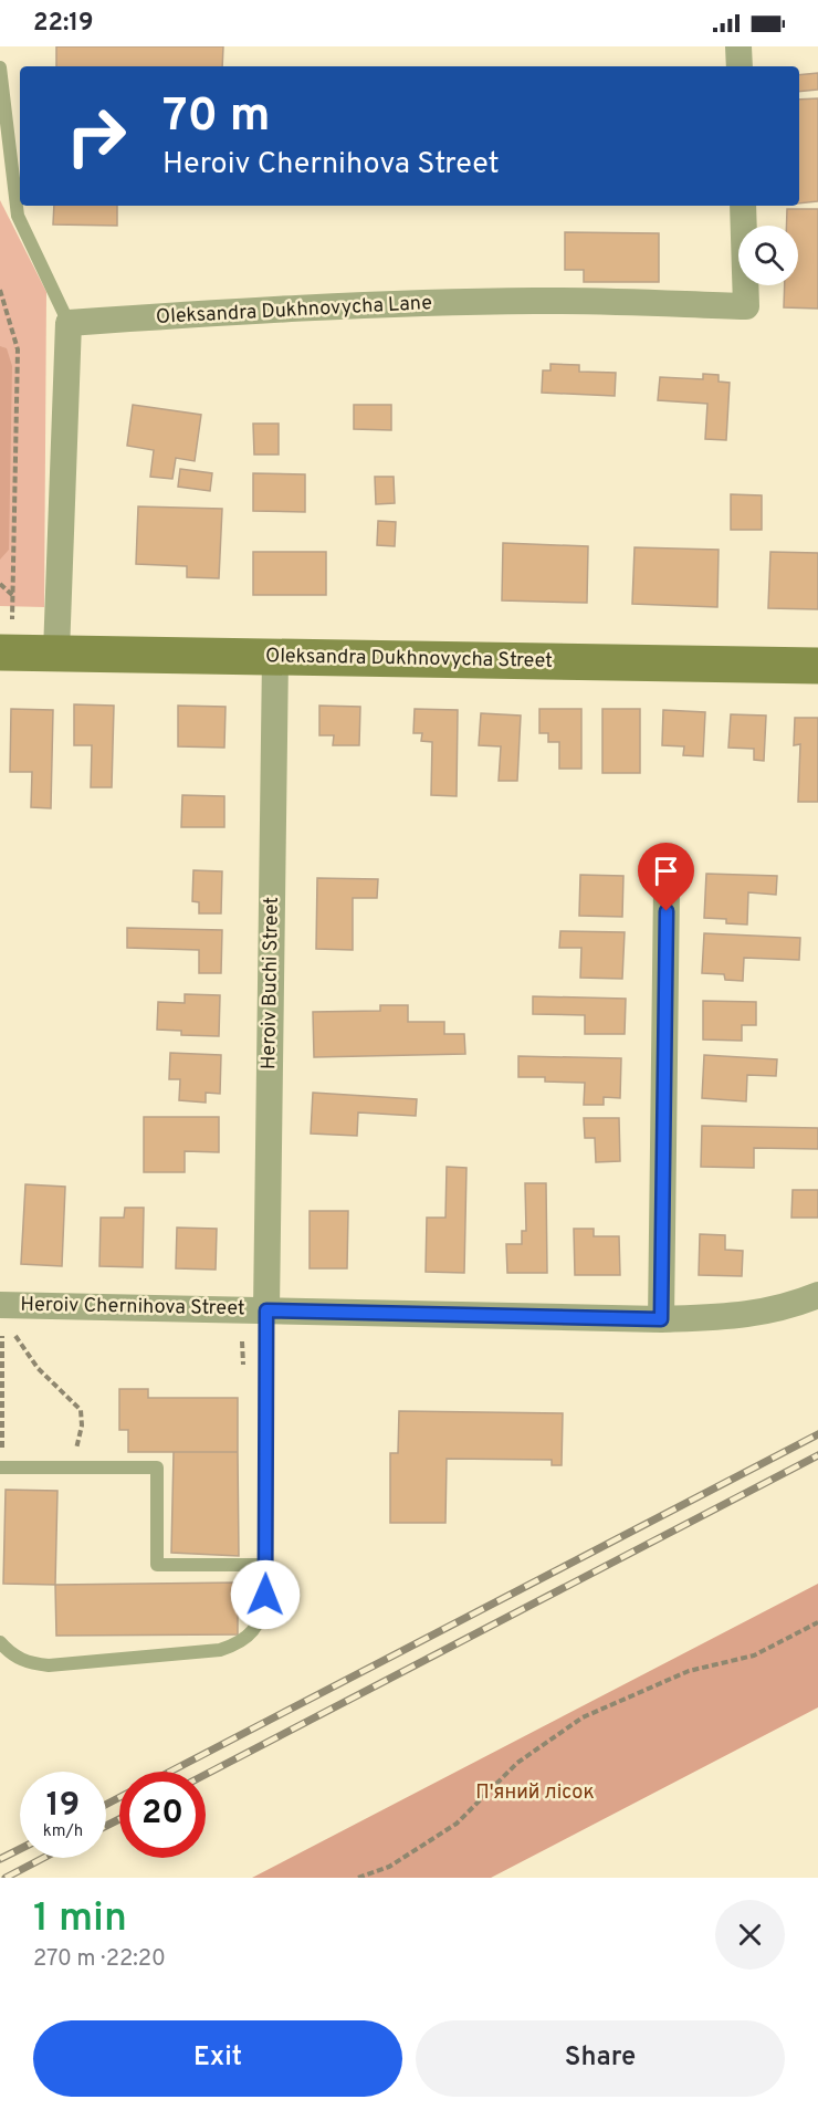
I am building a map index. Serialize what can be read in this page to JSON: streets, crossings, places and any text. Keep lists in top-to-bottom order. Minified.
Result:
{"streets":{"main road":["Oleksandra Dukhnovycha Street"],"street":["Oleksandra Dukhnovycha Lane","Heroiv Buchi Street","Heroiv Chernihova Street"]},"crossings":[["Oleksandra Dukhnovycha Street","Heroiv Buchi Street"],["Heroiv Buchi Street","Heroiv Chernihova Street"]],"parks":["П'яний лісок"],"page":{"status":"22:19","turn":["70 m","Heroiv Chernihova Street"],"speed":"19 km/h","limit":"20","heading":["1 min","270 m · 22:20"],"buttons":["Exit","Share"]}}
